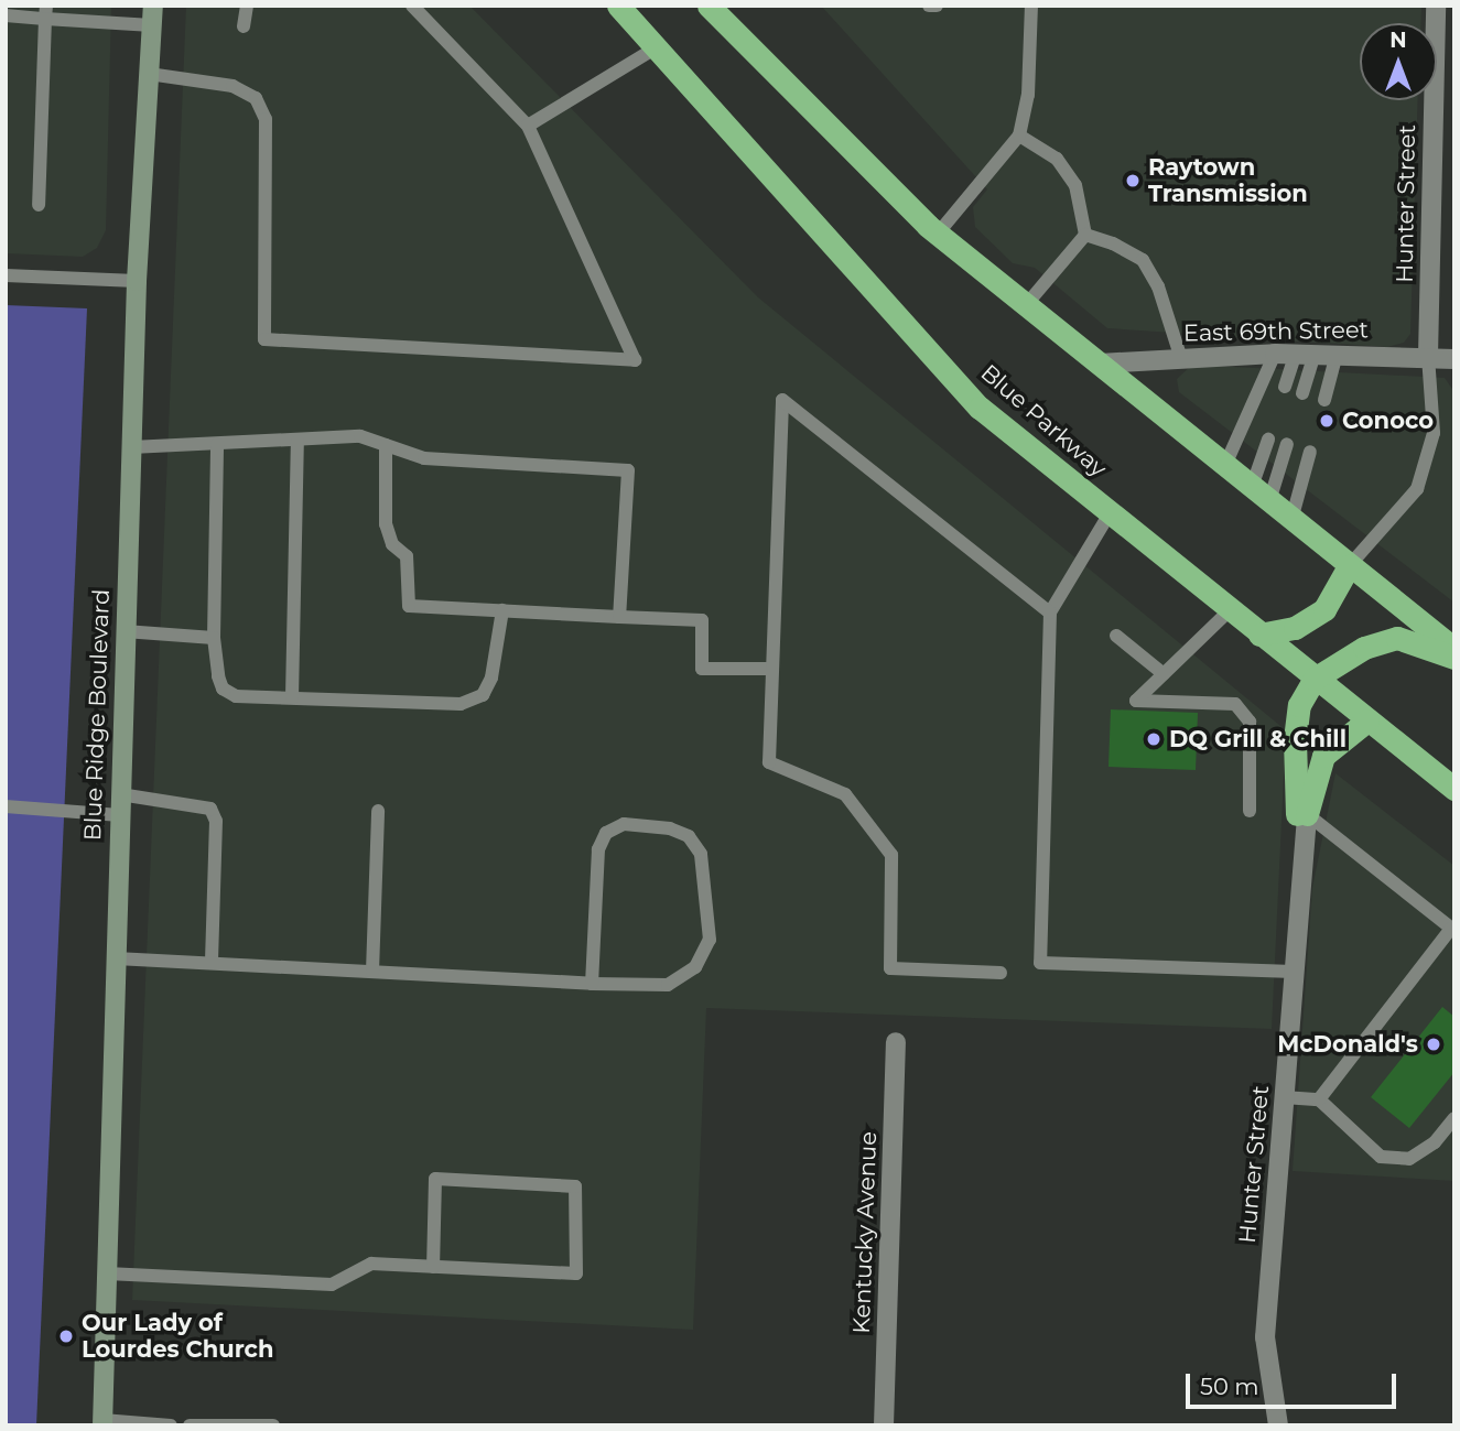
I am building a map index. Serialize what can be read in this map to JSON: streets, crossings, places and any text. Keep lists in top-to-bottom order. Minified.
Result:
{"streets":{"highway":["Blue Parkway"],"main road":["Blue Ridge Boulevard"],"street":["Hunter Street","East 69th Street","Kentucky Avenue"]},"crossings":[["Hunter Street","East 69th Street"]],"places":["Raytown Transmission","Conoco","DQ Grill & Chill","McDonald's","Our Lady of Lourdes Church"],"scale_bar":"50 m","north":"top"}
